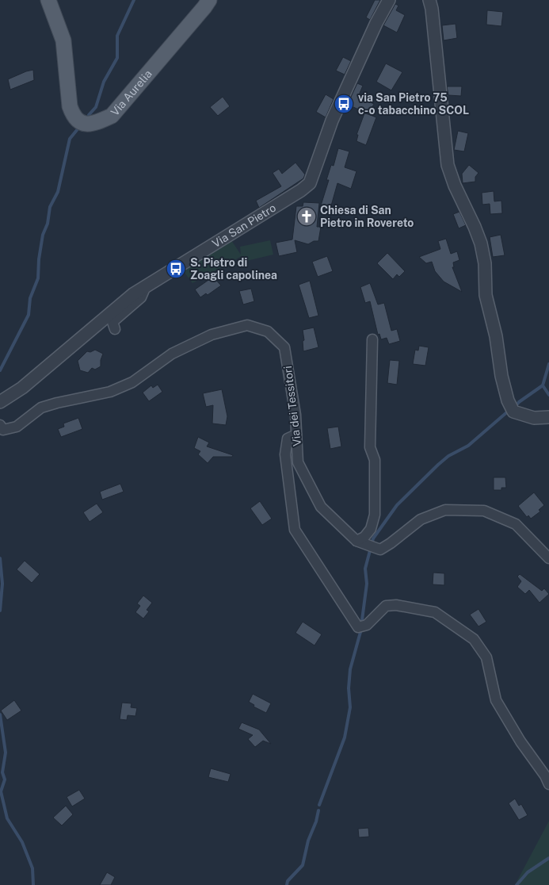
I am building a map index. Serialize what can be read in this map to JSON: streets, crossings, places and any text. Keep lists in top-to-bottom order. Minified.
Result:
{"streets":{"main road":["Via Aurelia"],"street":["Via San Pietro","Via dei Tessitori"]},"places":{"bus stop":["via San Pietro 75 c-o tabacchino SCOL","S. Pietro di Zoagli capolinea"],"church":["Chiesa di San Pietro in Rovereto"]}}
